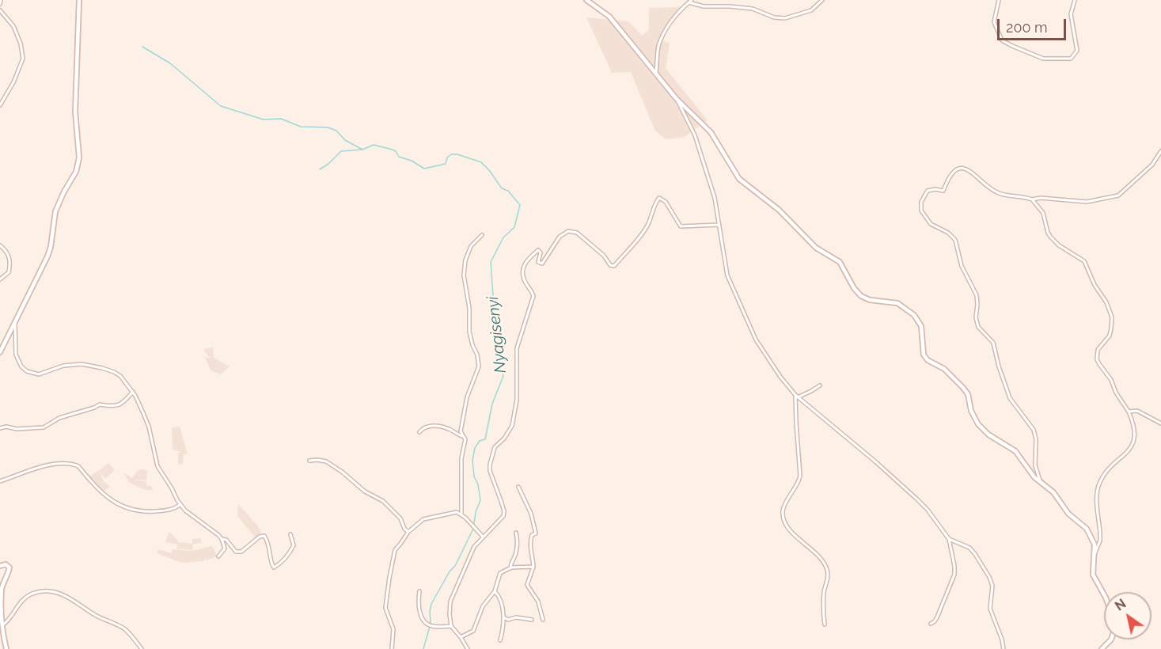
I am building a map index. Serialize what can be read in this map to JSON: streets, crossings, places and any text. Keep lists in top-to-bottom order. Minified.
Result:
{"water":["Nyagisenyi"],"scale_bar":"200 m","north":"top left"}
